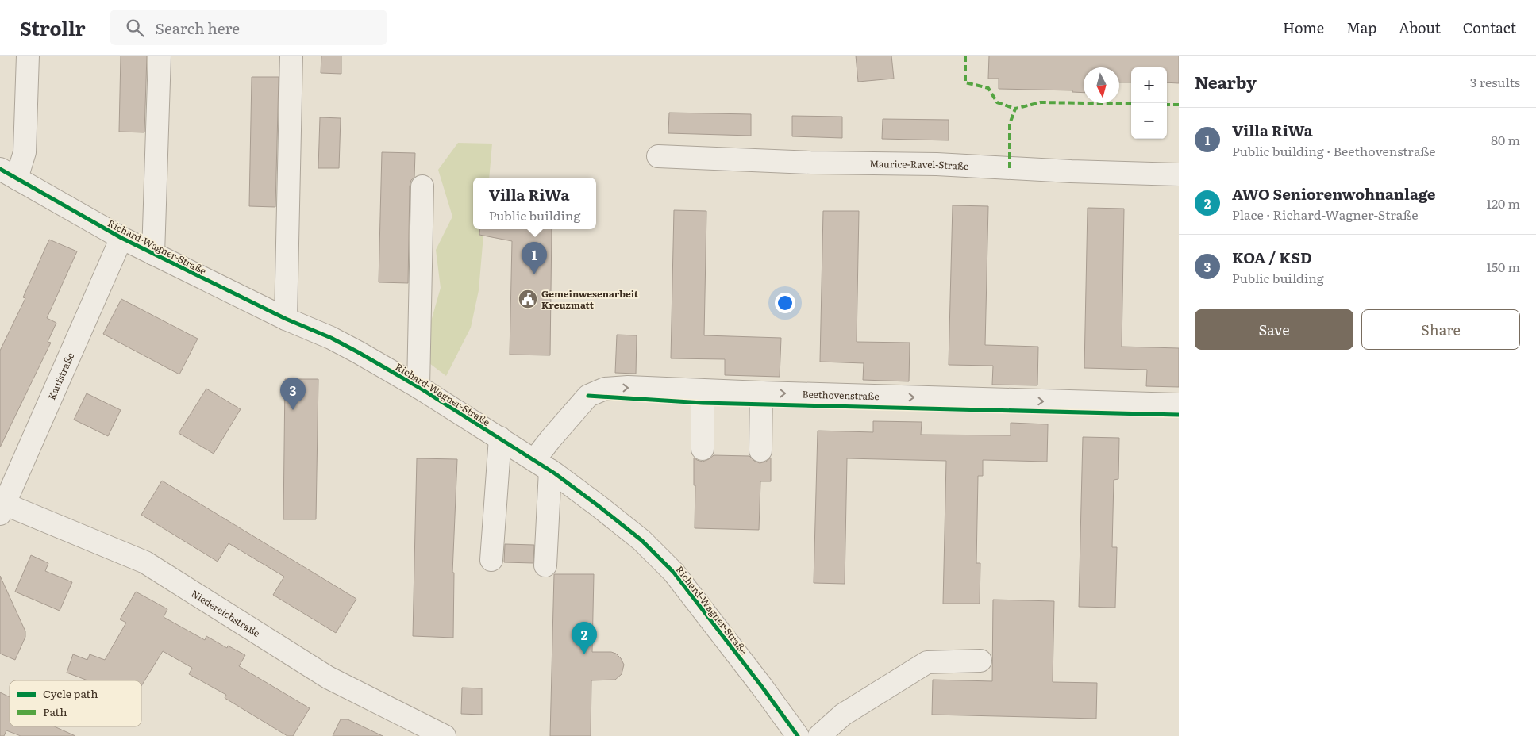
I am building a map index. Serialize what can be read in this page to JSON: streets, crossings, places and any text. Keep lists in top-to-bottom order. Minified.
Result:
{"streets":{"street":["Maurice-Ravel-Straße","Richard-Wagner-Straße","Kaufstraße","Beethovenstraße","Niedereichstraße"]},"crossings":[["Richard-Wagner-Straße","Kaufstraße"],["Richard-Wagner-Straße","Beethovenstraße"],["Kaufstraße","Niedereichstraße"]],"one_way":["Beethovenstraße"],"places":{"public building":["Gemeinwesenarbeit Kreuzmatt"]},"legend":["Cycle path","Path"],"north":"bottom","page":{"header":"Strollr","search":"Search here","nav":["Home","Map","About","Contact"],"heading":["Nearby","3 results"],"map_buttons":["+","−"],"list":[{"mark":"1","name":"Villa RiWa","note":"Public building · Beethovenstraße","value":"80 m"},{"mark":"2","name":"AWO Seniorenwohnanlage","note":"Place · Richard-Wagner-Straße","value":"120 m"},{"mark":"3","name":"KOA / KSD","note":"Public building","value":"150 m"}],"popup":["Villa RiWa","Public building"],"pins":["1","3","2"],"buttons":["Save","Share"]}}
